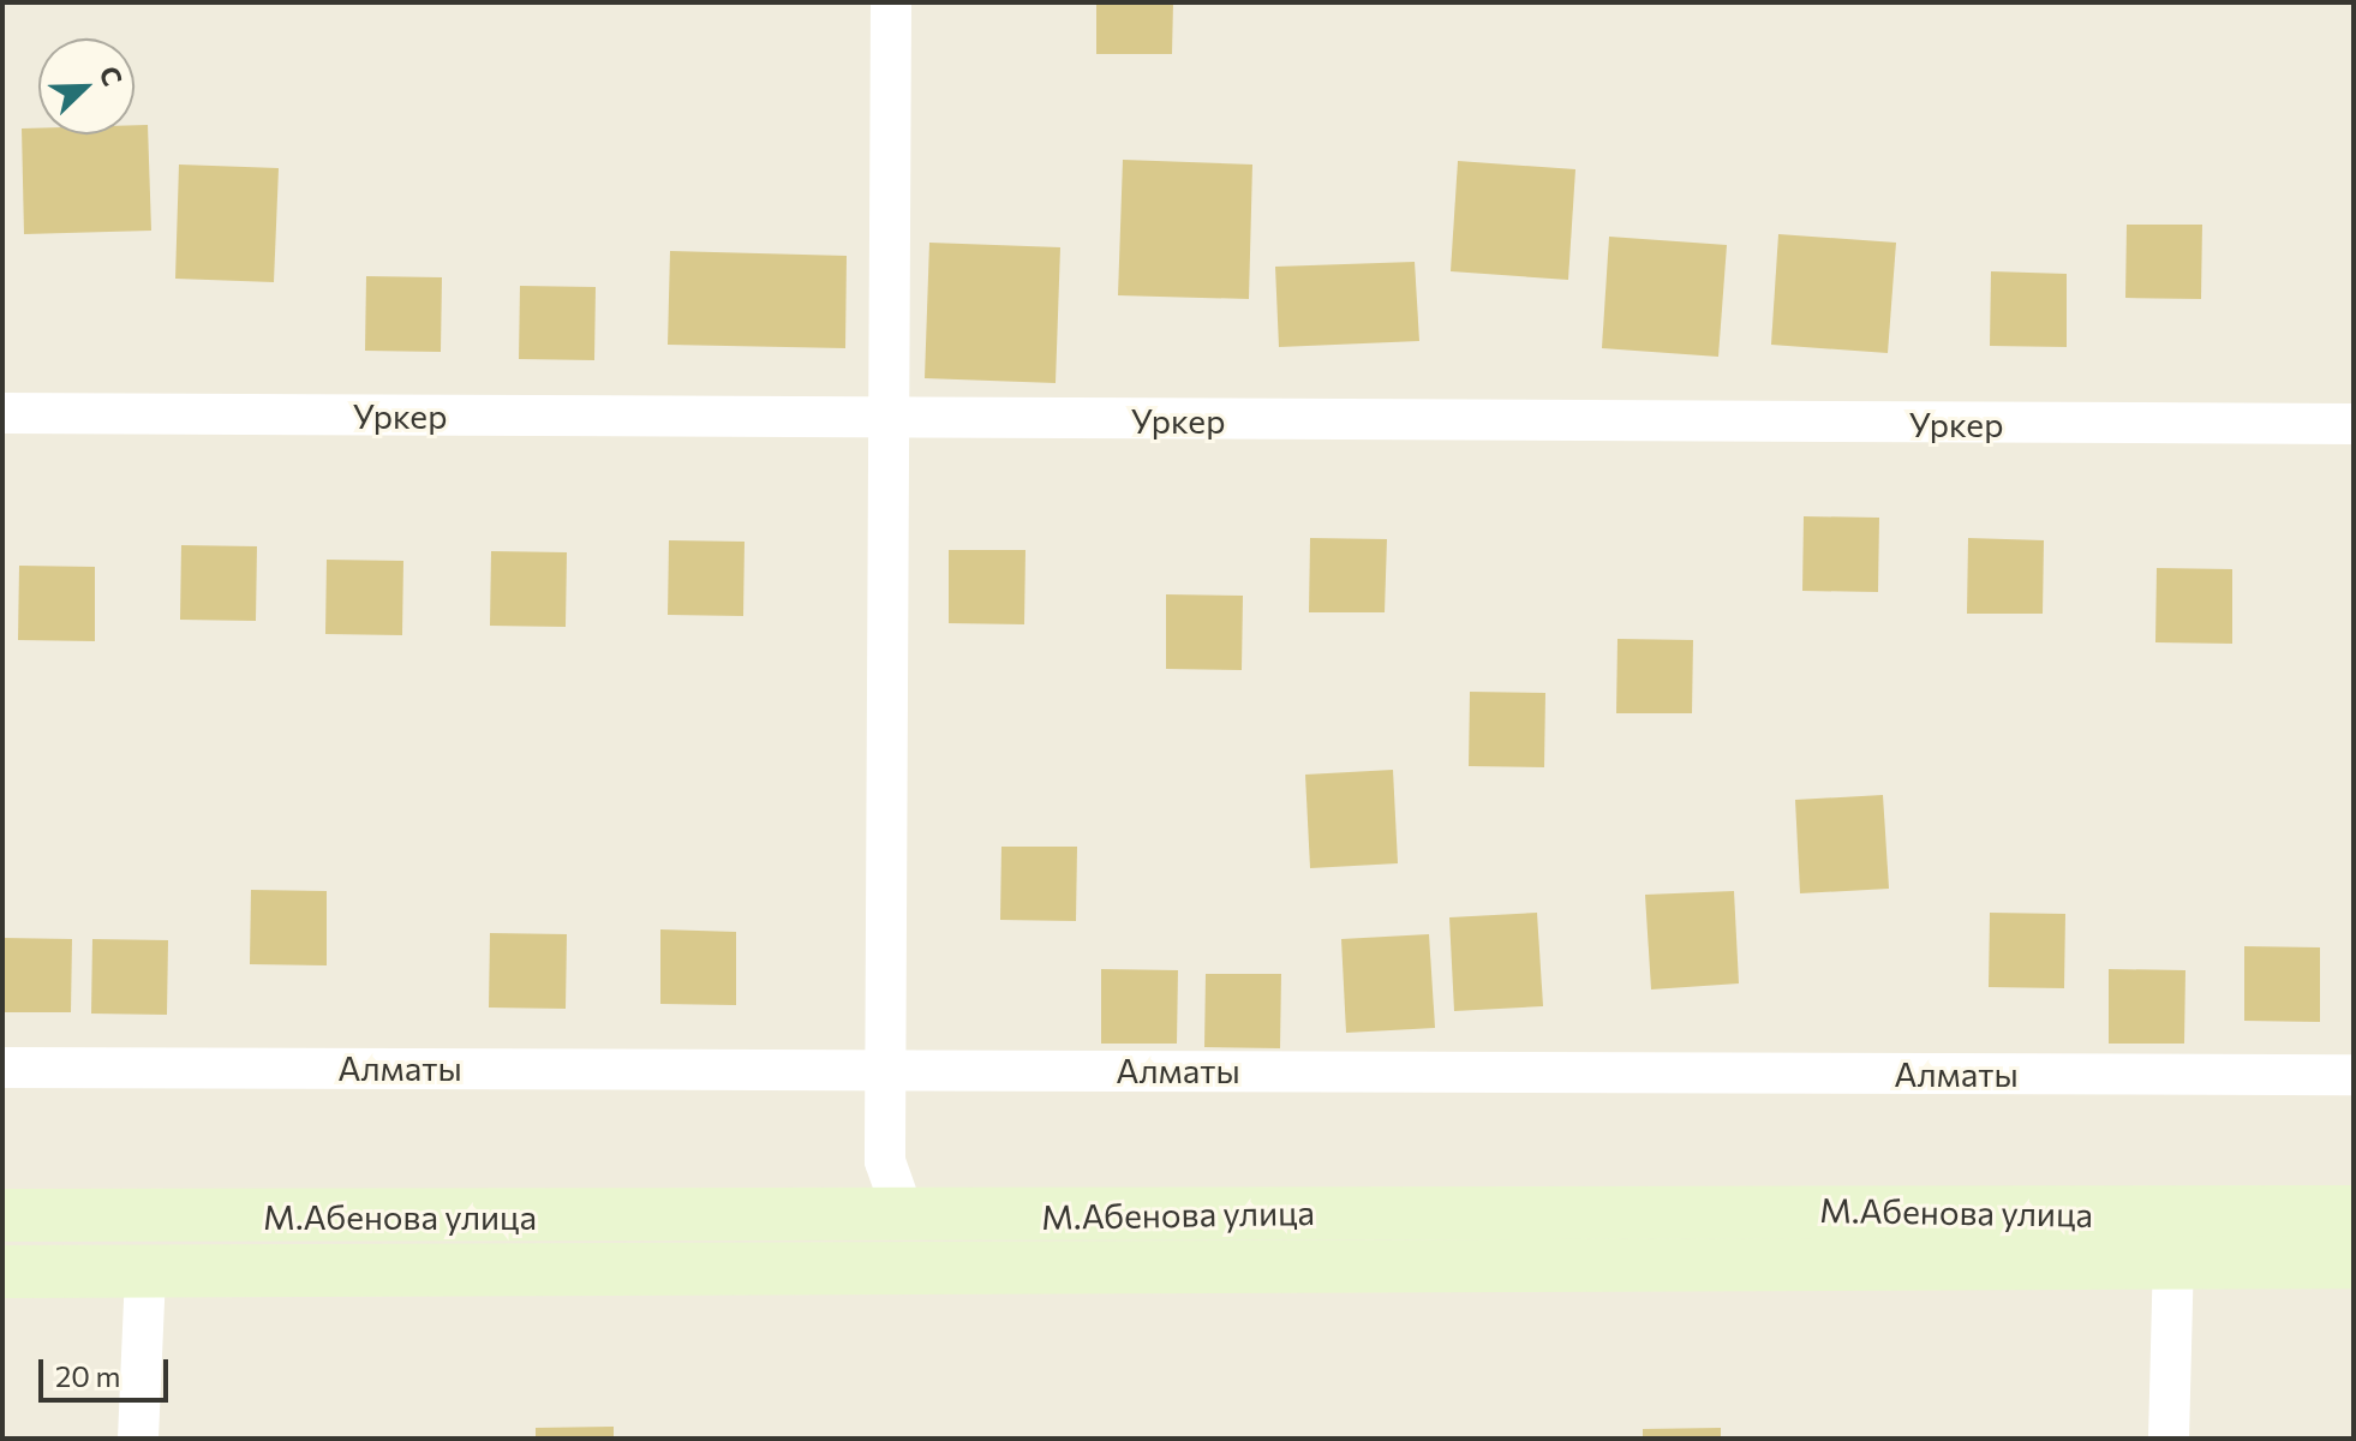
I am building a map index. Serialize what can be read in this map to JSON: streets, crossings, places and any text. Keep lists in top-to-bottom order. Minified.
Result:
{"streets":{"main road":["М.Абенова улица"],"street":["Уркер","Алматы"]},"scale_bar":"20 m","north":"top right"}
